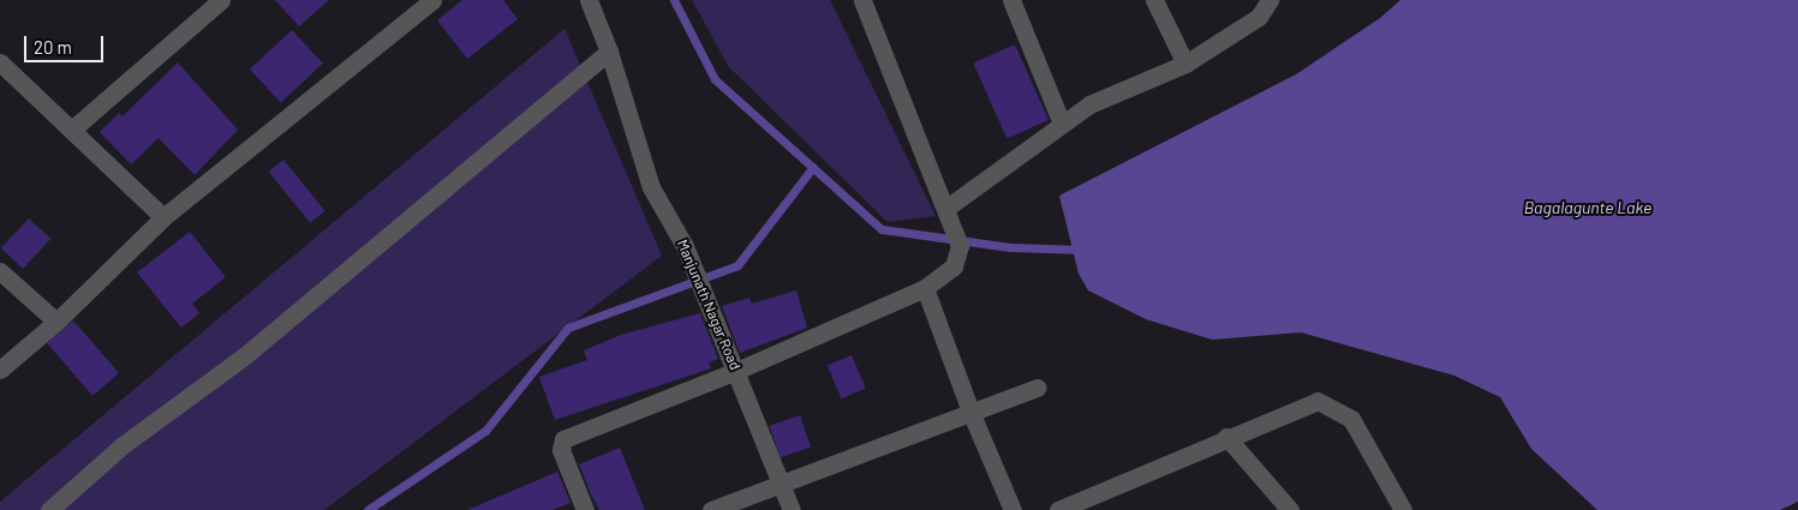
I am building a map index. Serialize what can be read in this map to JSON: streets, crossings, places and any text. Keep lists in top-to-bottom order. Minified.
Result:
{"streets":{"street":["Manjunath Nagar Road"]},"water":["Bagalagunte Lake"],"scale_bar":"20 m"}
